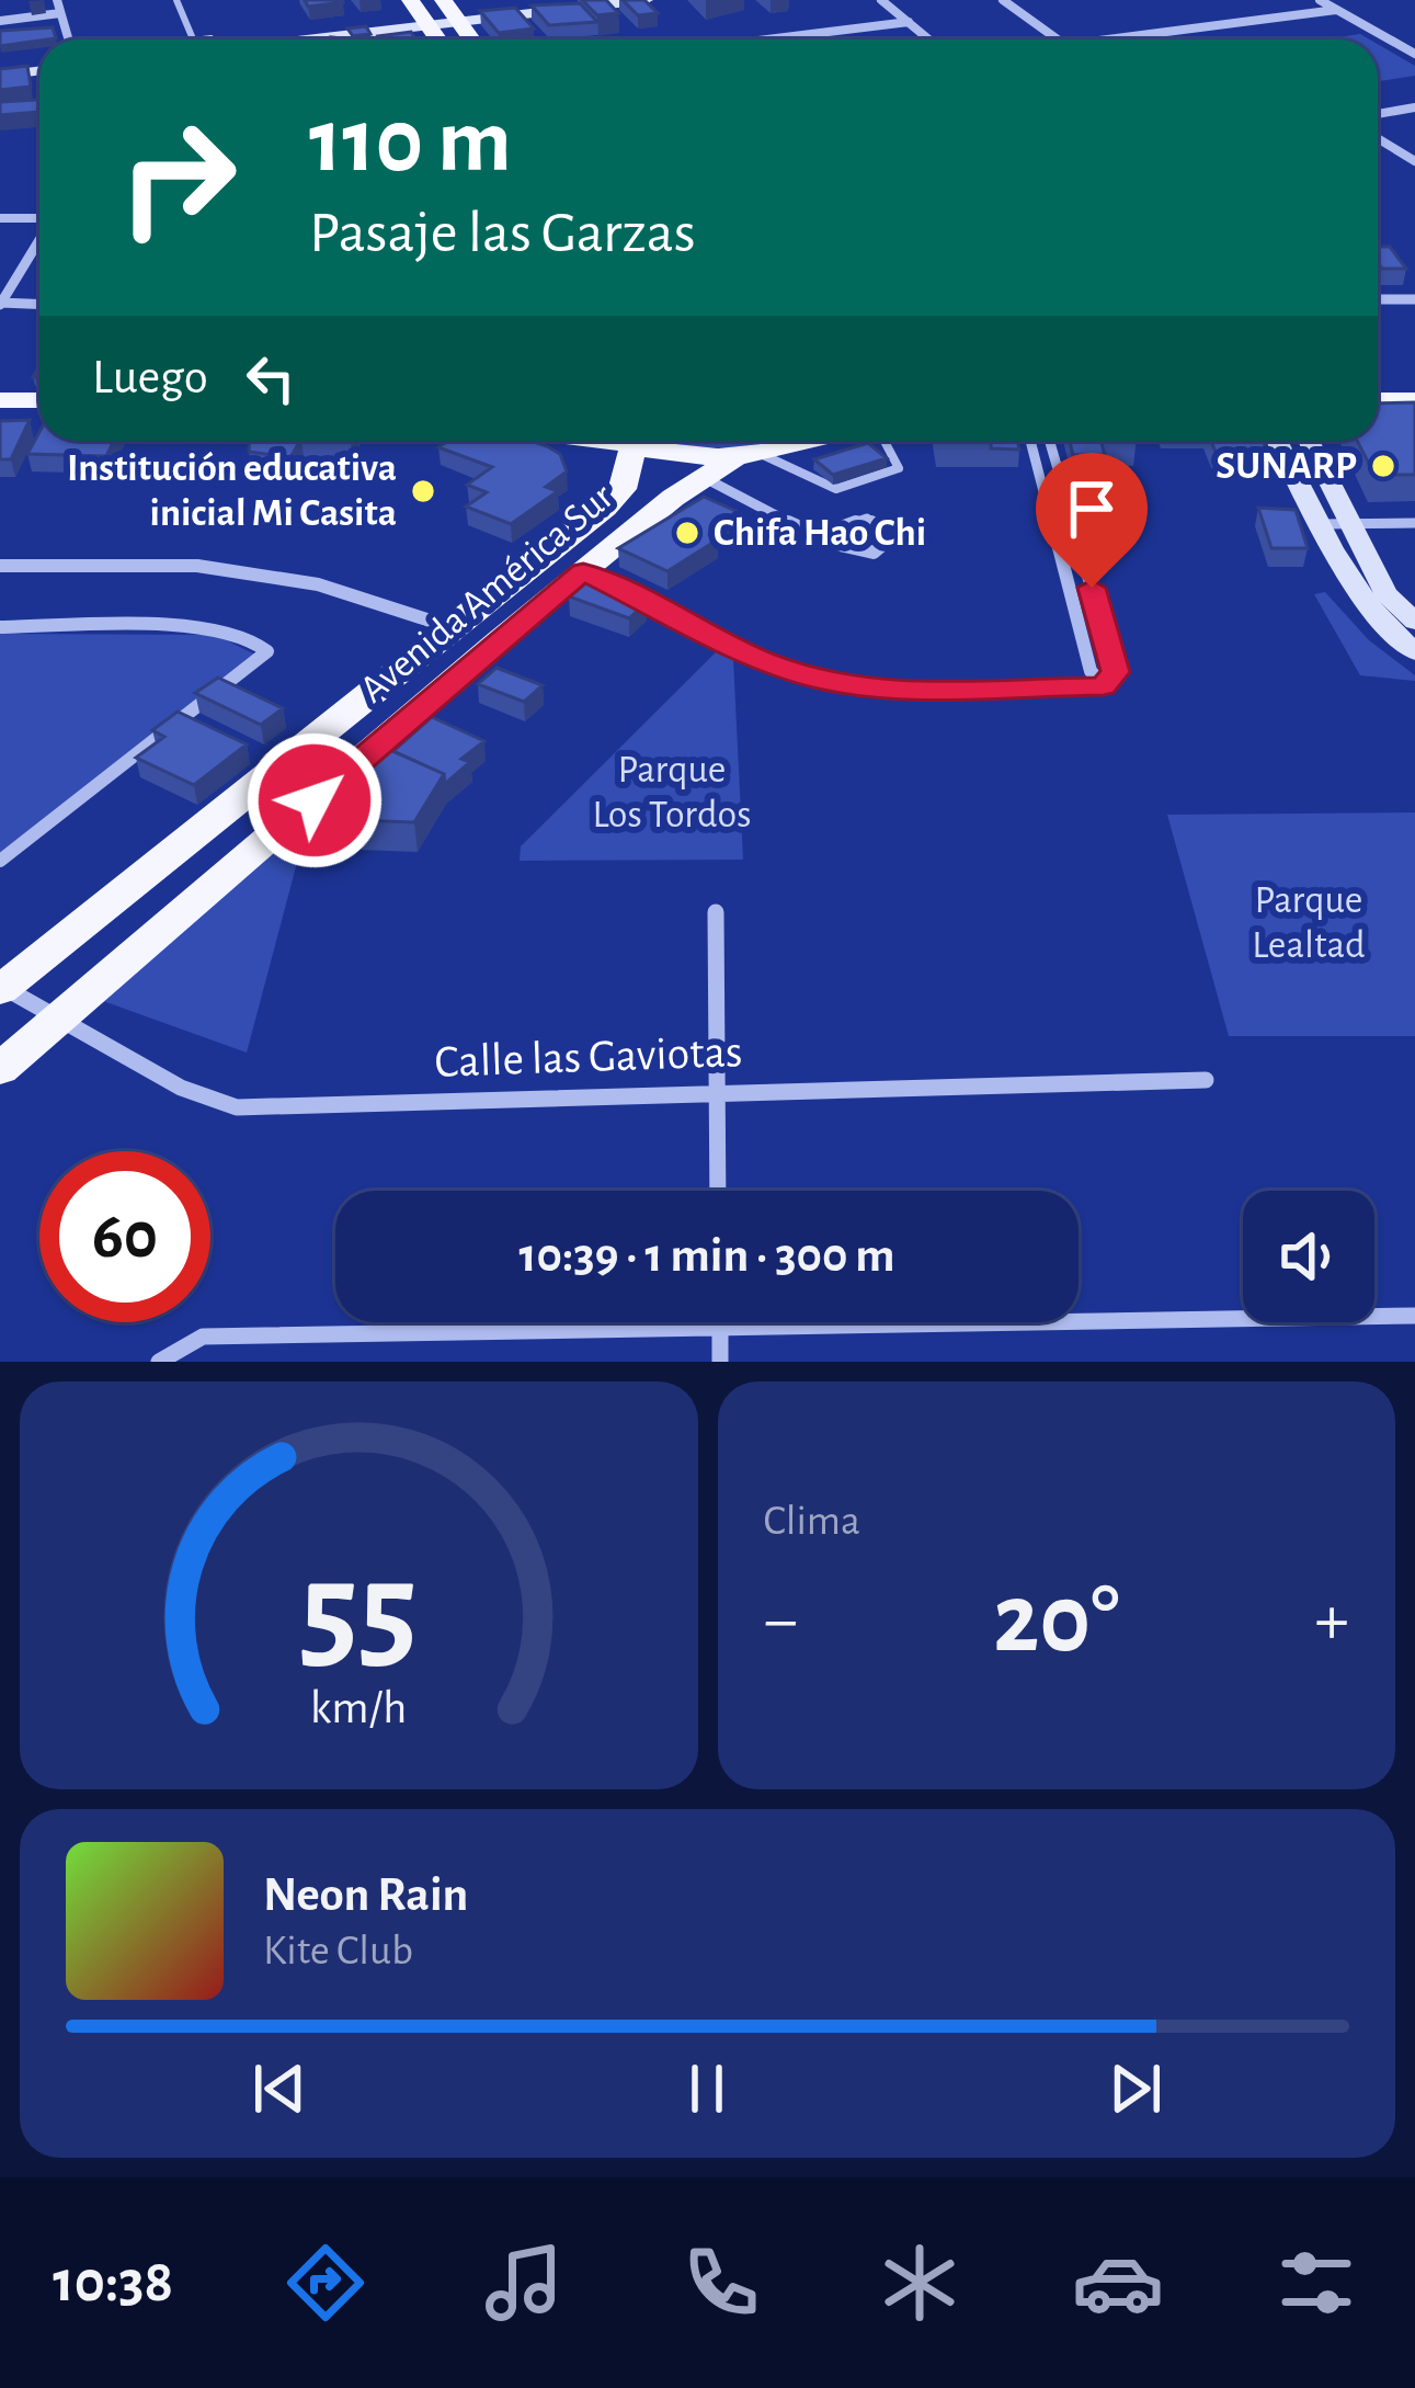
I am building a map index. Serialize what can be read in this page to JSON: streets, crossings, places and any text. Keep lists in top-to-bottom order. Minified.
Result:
{"streets":{"main road":["Avenida América Sur"],"street":["Calle las Gaviotas"]},"crossings":[["Avenida América Sur","Calle las Gaviotas"]],"parks":["Parque Los Tordos","Parque Lealtad"],"places":["SUNARP","Institución educativa inicial Mi Casita","Chifa Hao Chi"],"page":{"turn":["110 m","Pasaje las Garzas"],"then":"Luego","limit":"60","trip":"10:39 · 1 min · 300 m","tile":"Clima","heat":["−","20°","+"],"song":["Neon Rain","Kite Club"],"tabs":"10:38","gauge":["55","km/h"]}}
